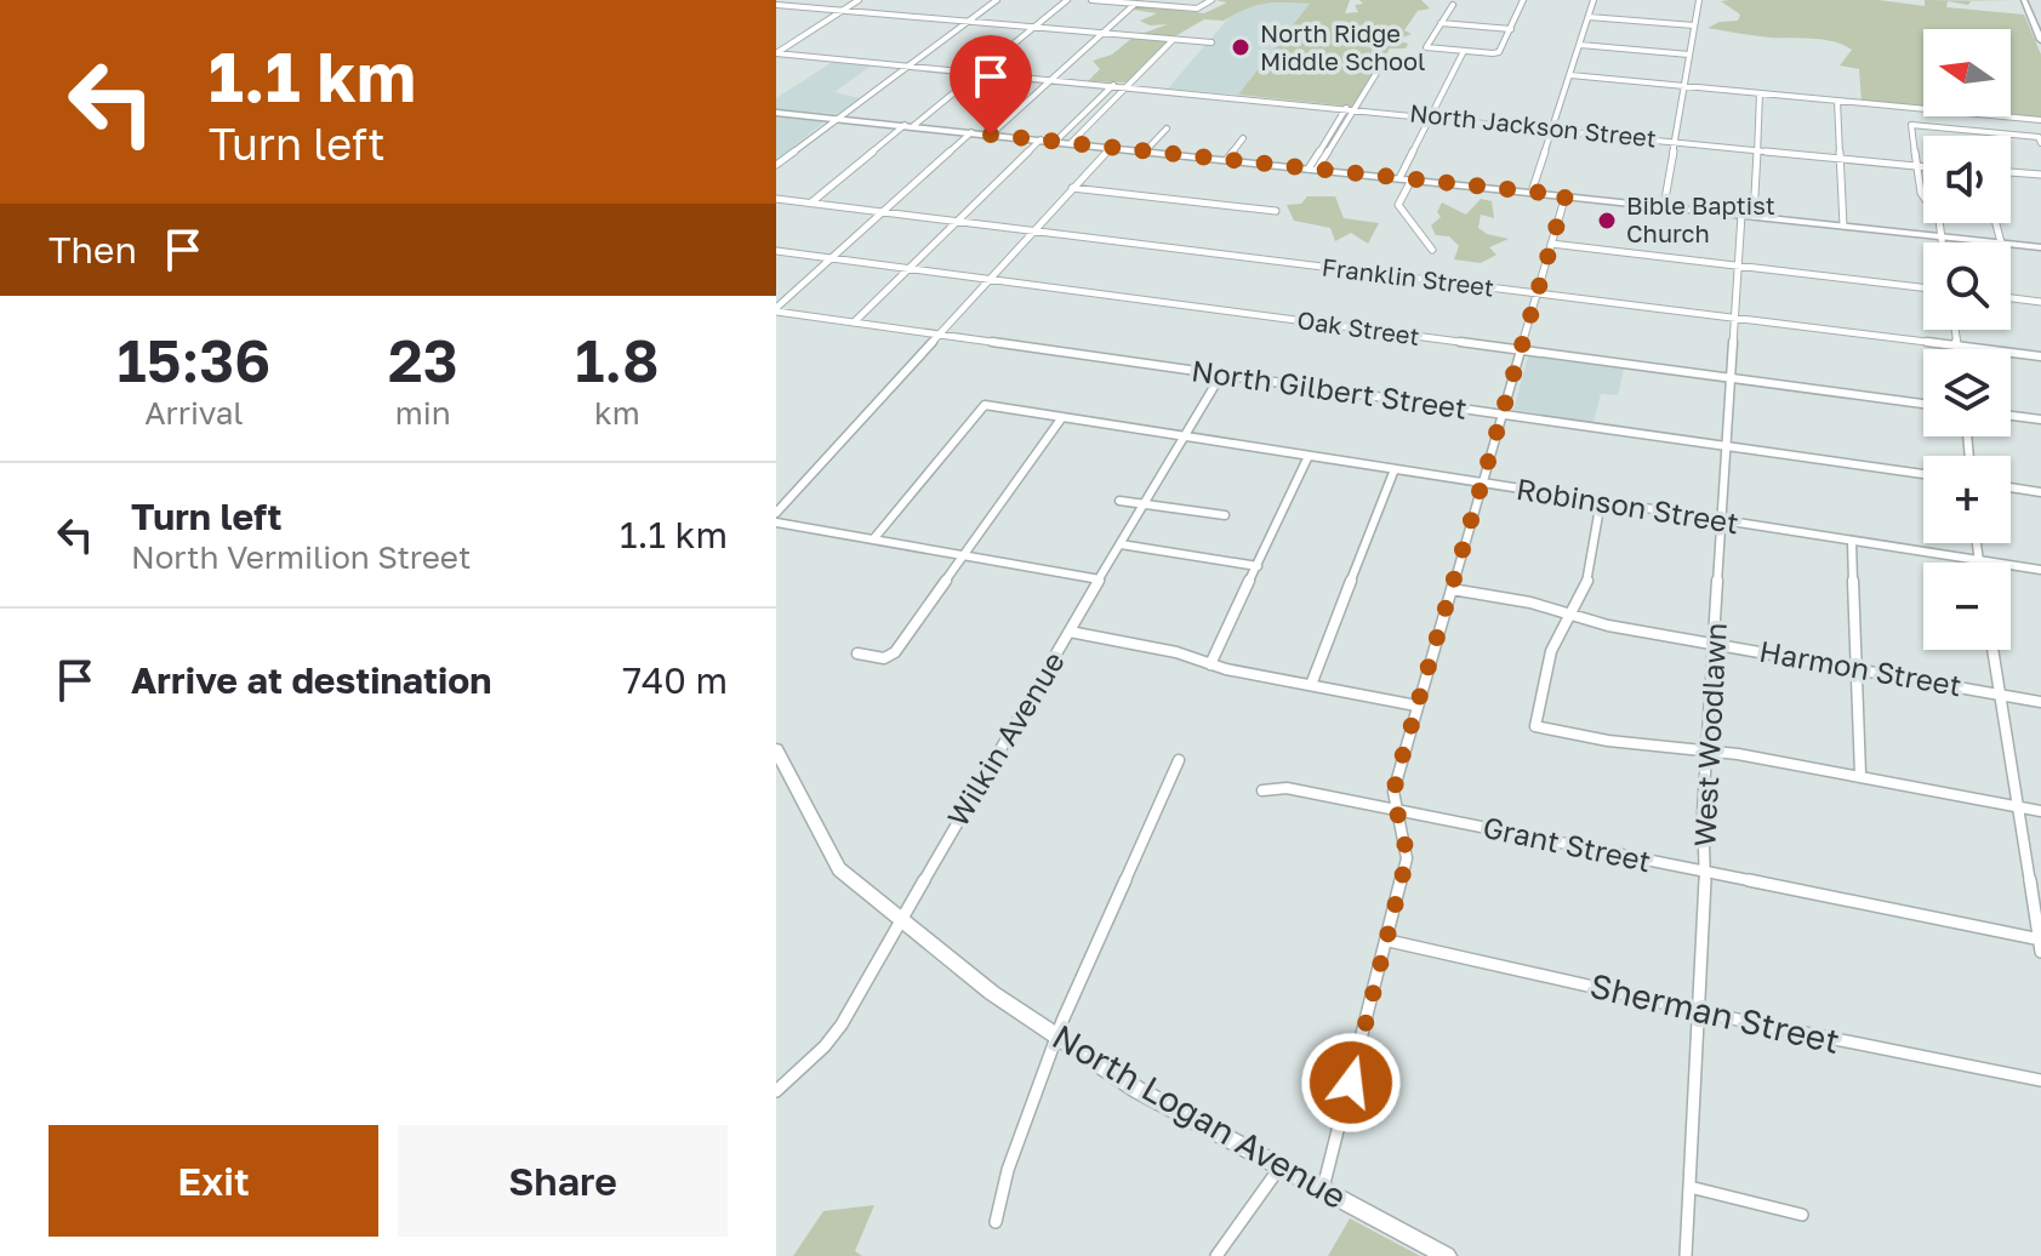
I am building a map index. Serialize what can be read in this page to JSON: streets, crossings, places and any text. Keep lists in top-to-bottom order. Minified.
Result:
{"streets":{"street":["North Jackson Street","Franklin Street","Oak Street","North Gilbert Street","Robinson Street","Harmon Street","West Woodlawn","Wilkin Avenue","Grant Street","Sherman Street","North Logan Avenue"]},"crossings":[["North Jackson Street","West Woodlawn"],["Franklin Street","West Woodlawn"],["Oak Street","West Woodlawn"],["North Gilbert Street","West Woodlawn"],["North Gilbert Street","Wilkin Avenue"],["Robinson Street","West Woodlawn"],["Robinson Street","Wilkin Avenue"],["Harmon Street","West Woodlawn"],["West Woodlawn","Grant Street"],["West Woodlawn","Sherman Street"],["Wilkin Avenue","North Logan Avenue"]],"places":["North Ridge Middle School","Bible Baptist Church"],"north":"left","page":{"turn":["1.1 km","Turn left"],"map_buttons":["+","−"],"then":"Then","eta":["15:36","Arrival","23","min","1.8","km"],"list":[{"name":"Turn left","note":"North Vermilion Street","value":"1.1 km"},{"name":"Arrive at destination","value":"740 m"}],"buttons":["Exit","Share"]}}
